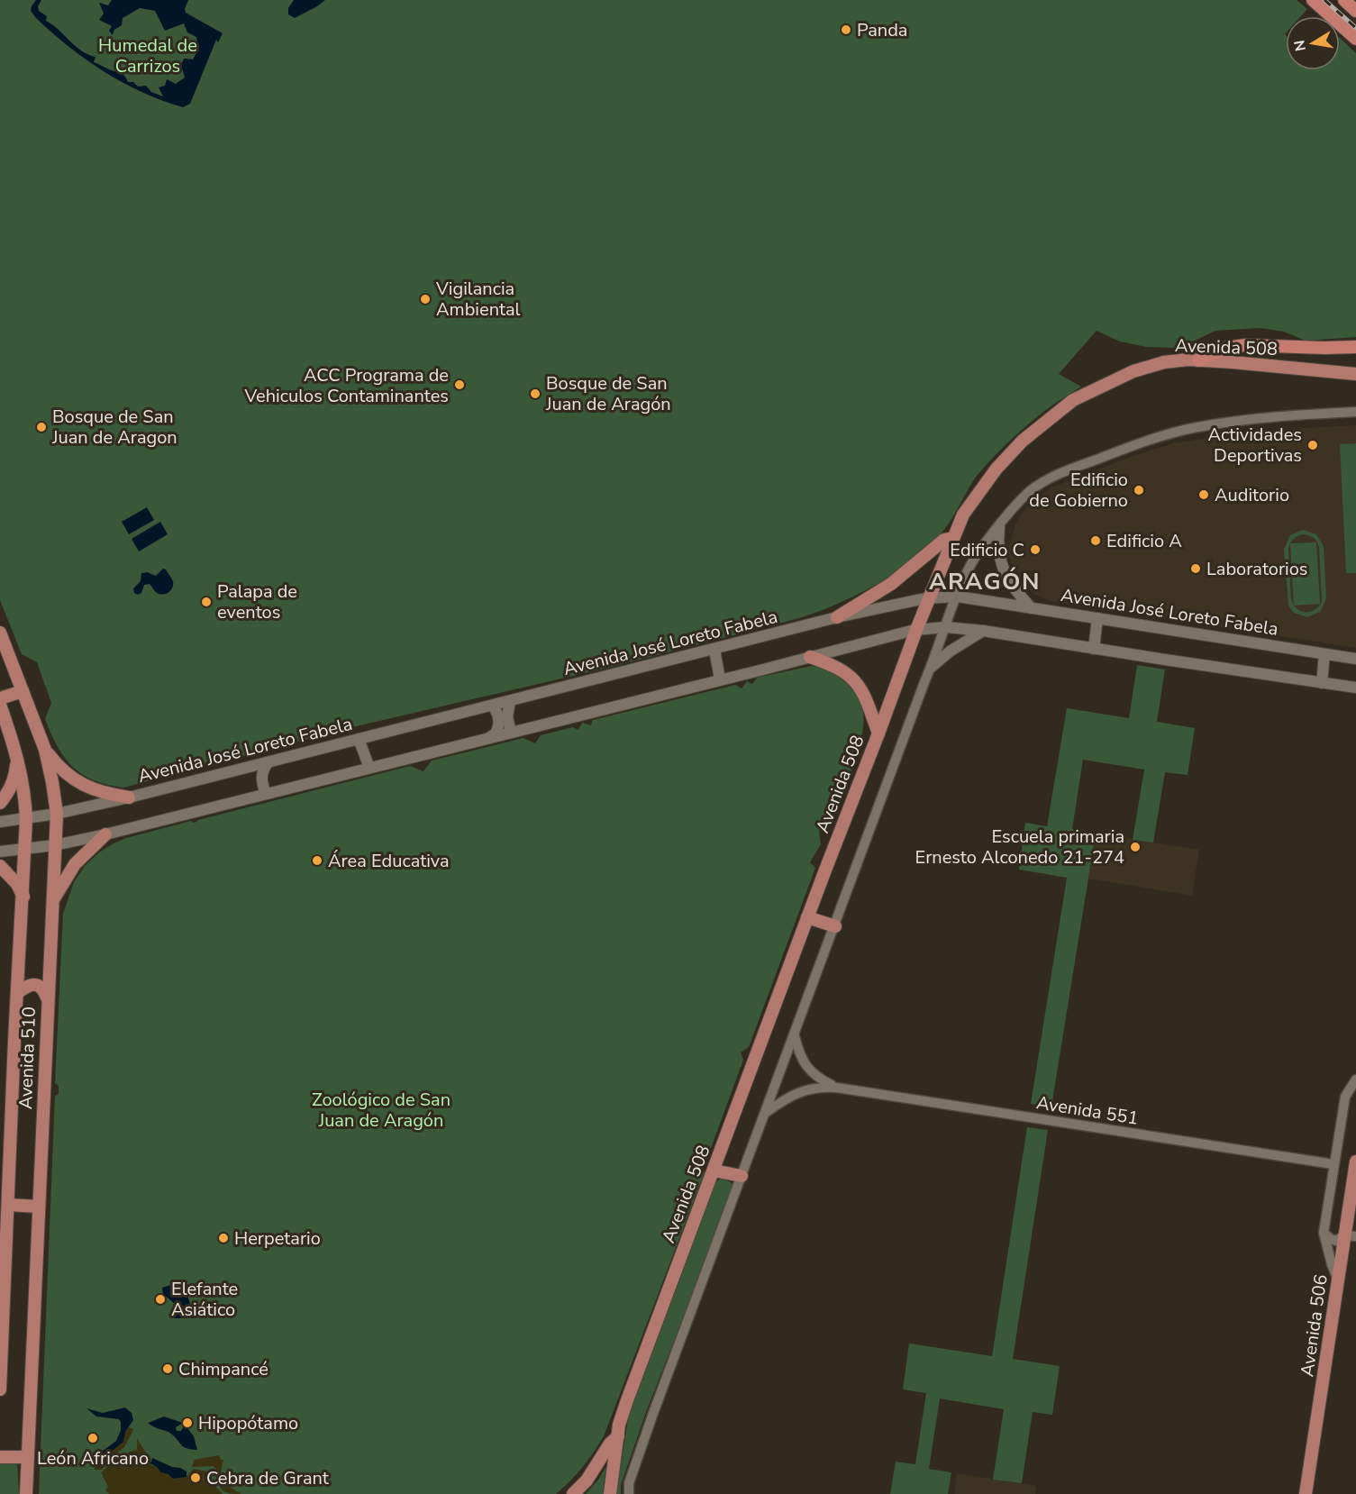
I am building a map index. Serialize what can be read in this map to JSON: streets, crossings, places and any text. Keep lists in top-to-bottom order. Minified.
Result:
{"streets":{"main road":["Avenida 508","Avenida José Loreto Fabela","Avenida 510","Avenida 506"],"street":["Avenida 551"]},"crossings":[["Avenida 508","Avenida José Loreto Fabela"],["Avenida José Loreto Fabela","Avenida 510"]],"districts":["ARAGÓN"],"parks":["Humedal de Carrizos","Zoológico de San Juan de Aragón"],"places":["Panda","Vigilancia Ambiental","ACC Programa de Vehiculos Contaminantes","Bosque de San Juan de Aragón","Bosque de San Juan de Aragon","Actividades Deportivas","Edificio de Gobierno","Auditorio","Edificio A","Edificio C","Laboratorios","Palapa de eventos","Escuela primaria Ernesto Alconedo 21-274","Área Educativa","Herpetario","Elefante Asiático","Chimpancé","Hipopótamo","León Africano","Cebra de Grant"],"north":"left"}
